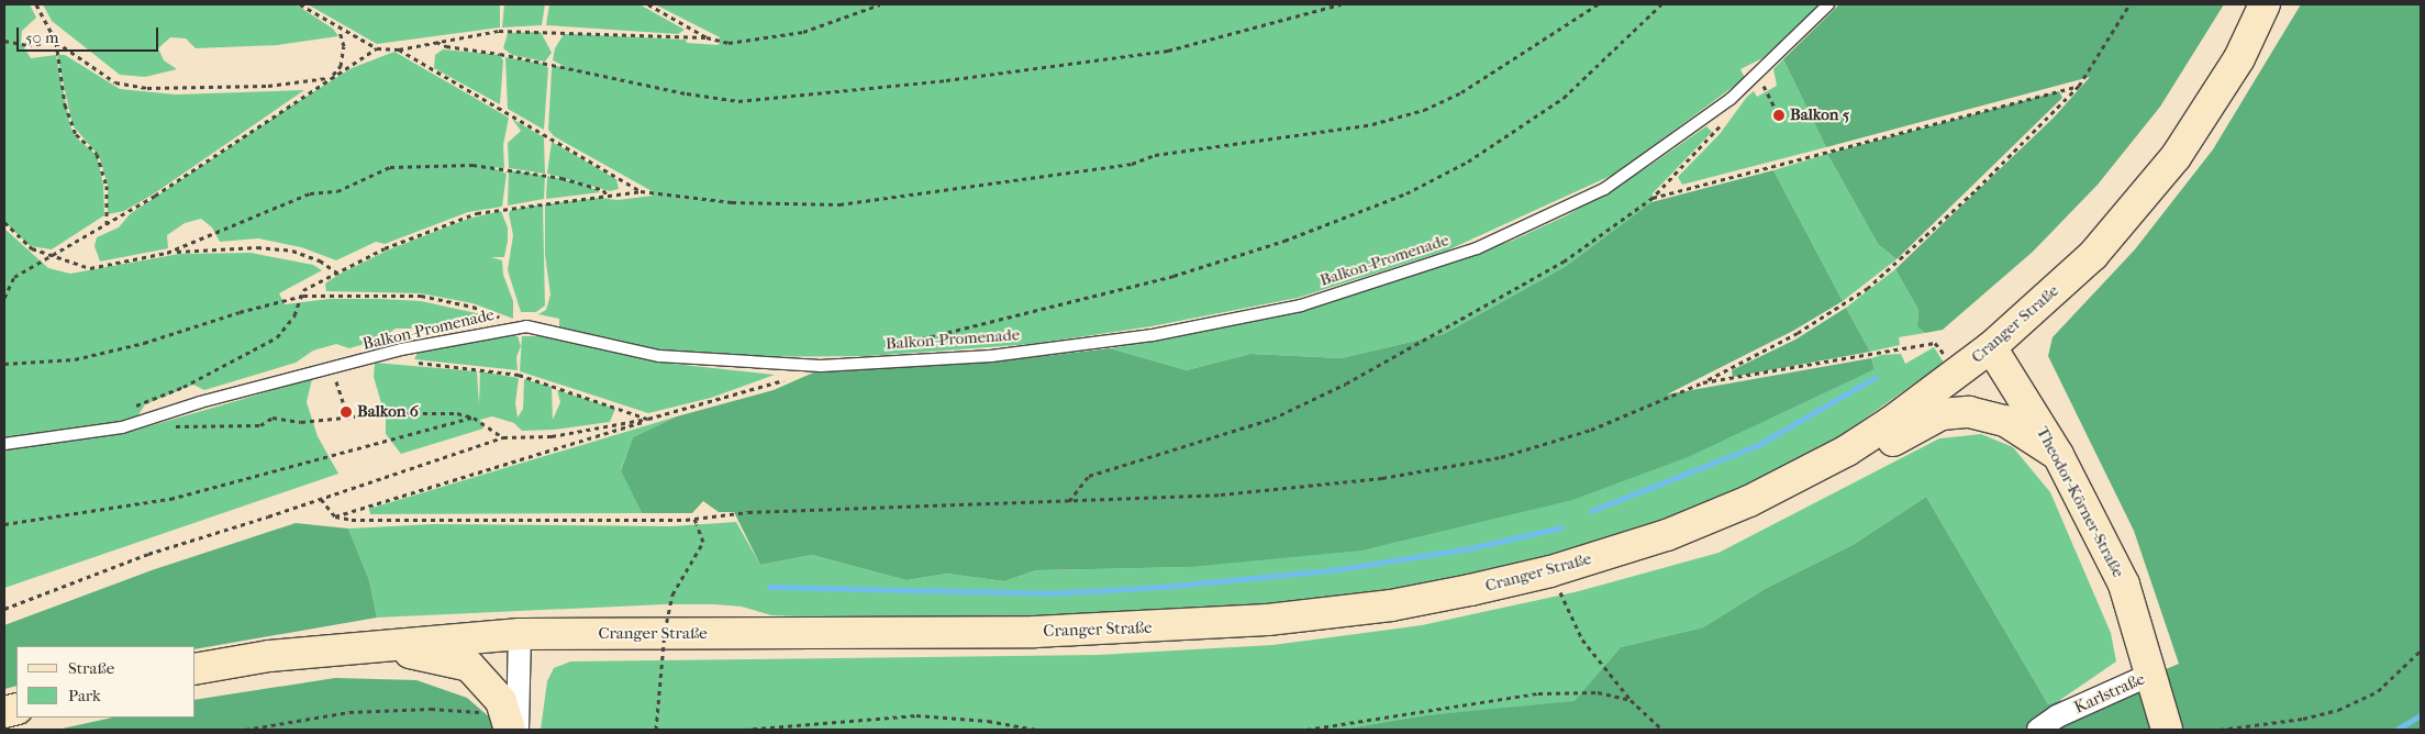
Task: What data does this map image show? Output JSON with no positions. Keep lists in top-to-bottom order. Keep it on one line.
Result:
{"streets":{"main road":["Cranger Straße","Theodor-Körner-Straße"],"street":["Karlstraße"],"lane":["Balkon-Promenade"]},"crossings":[["Cranger Straße","Theodor-Körner-Straße"],["Theodor-Körner-Straße","Karlstraße"]],"places":["Balkon 5","Balkon 6"],"legend":["Straße","Park"],"scale_bar":"50 m"}
